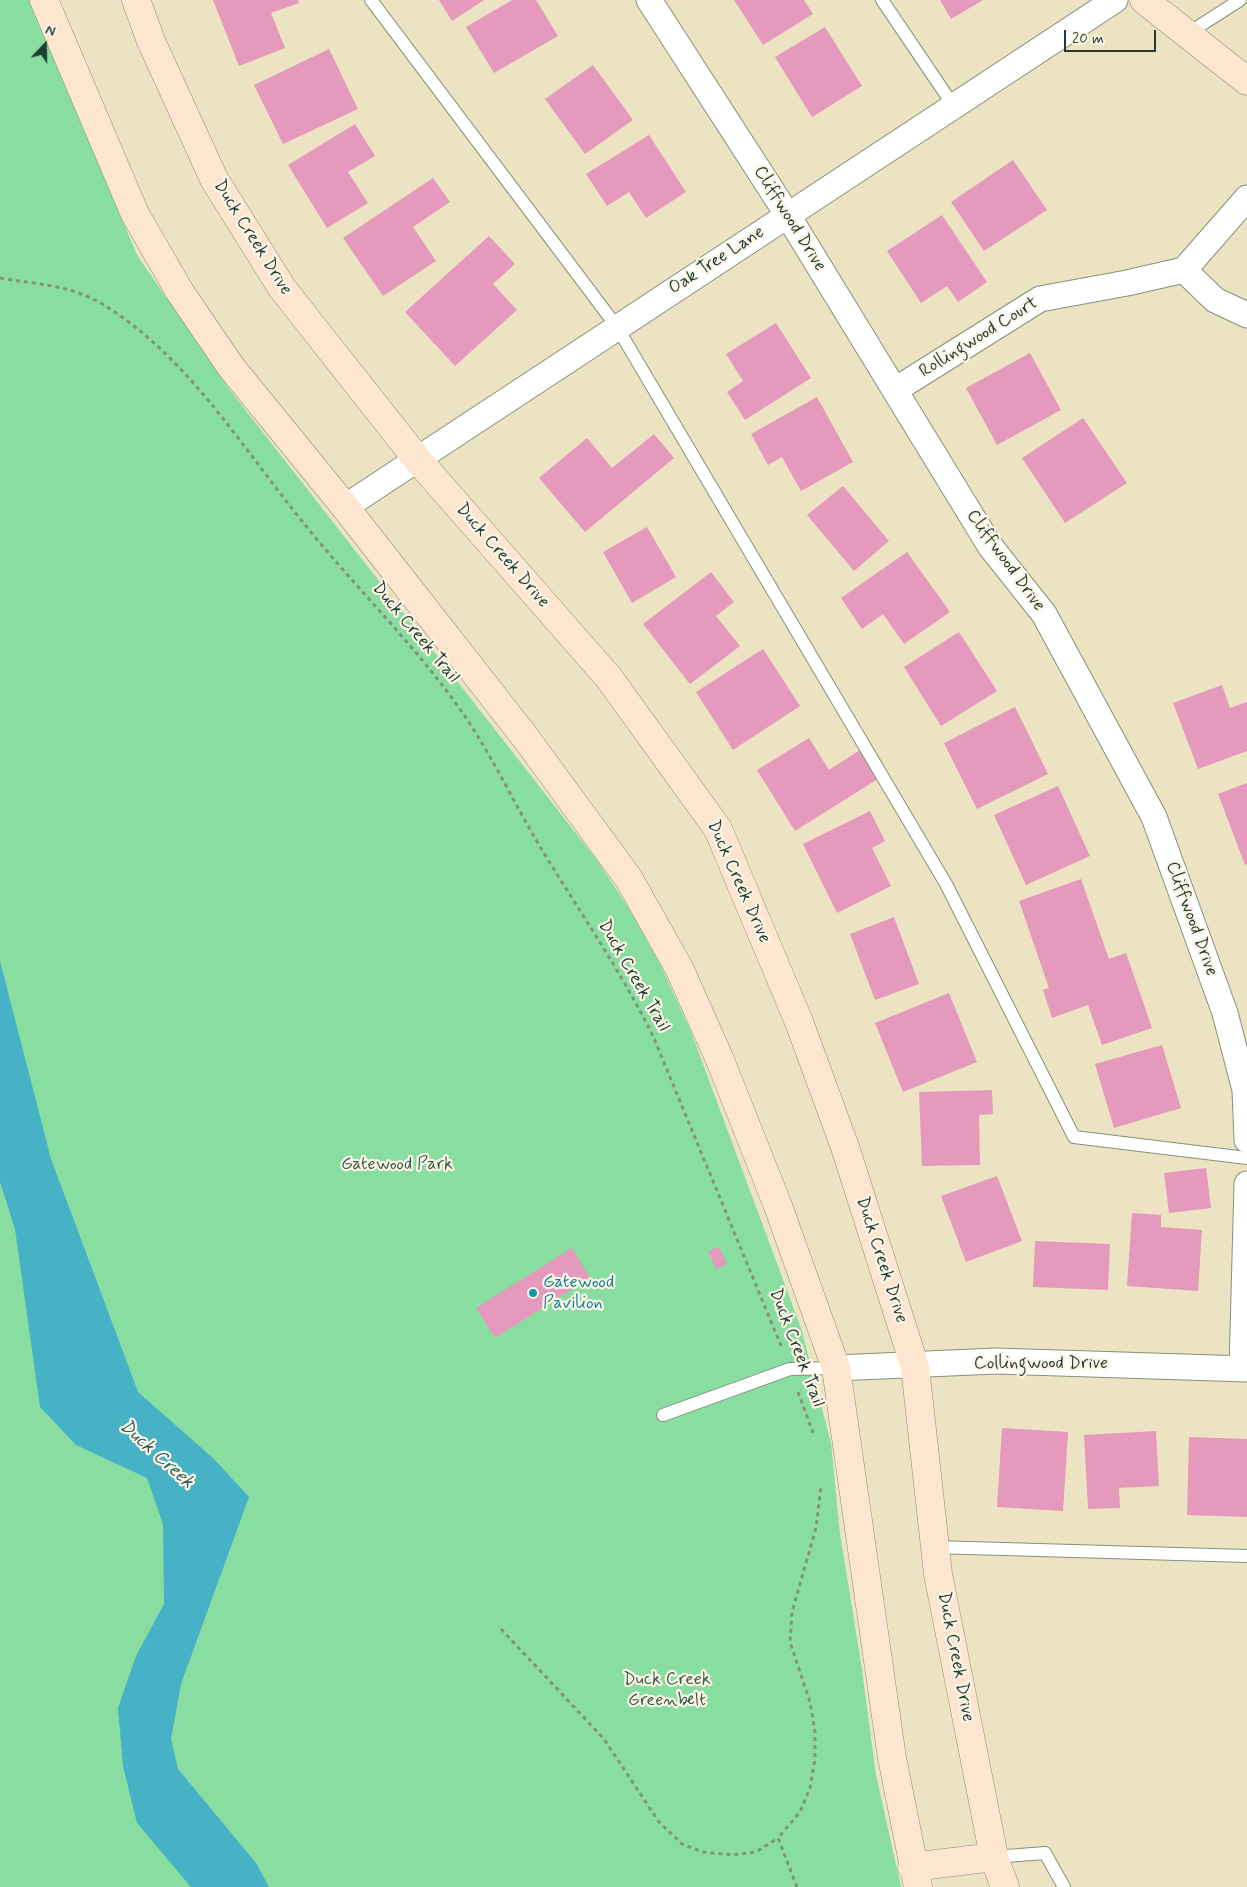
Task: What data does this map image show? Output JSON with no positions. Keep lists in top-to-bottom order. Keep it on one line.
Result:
{"streets":{"main road":["Duck Creek Drive"],"street":["Cliffwood Drive","Oak Tree Lane","Rollingwood Court","Collingwood Drive"],"path":["Duck Creek Trail"]},"crossings":[["Cliffwood Drive","Oak Tree Lane"],["Cliffwood Drive","Rollingwood Court"],["Duck Creek Drive","Oak Tree Lane"],["Duck Creek Drive","Collingwood Drive"]],"water":["Duck Creek"],"parks":["Gatewood Park","Duck Creek Greenbelt"],"places":["Gatewood Pavilion"],"scale_bar":"20 m","north":"top"}
